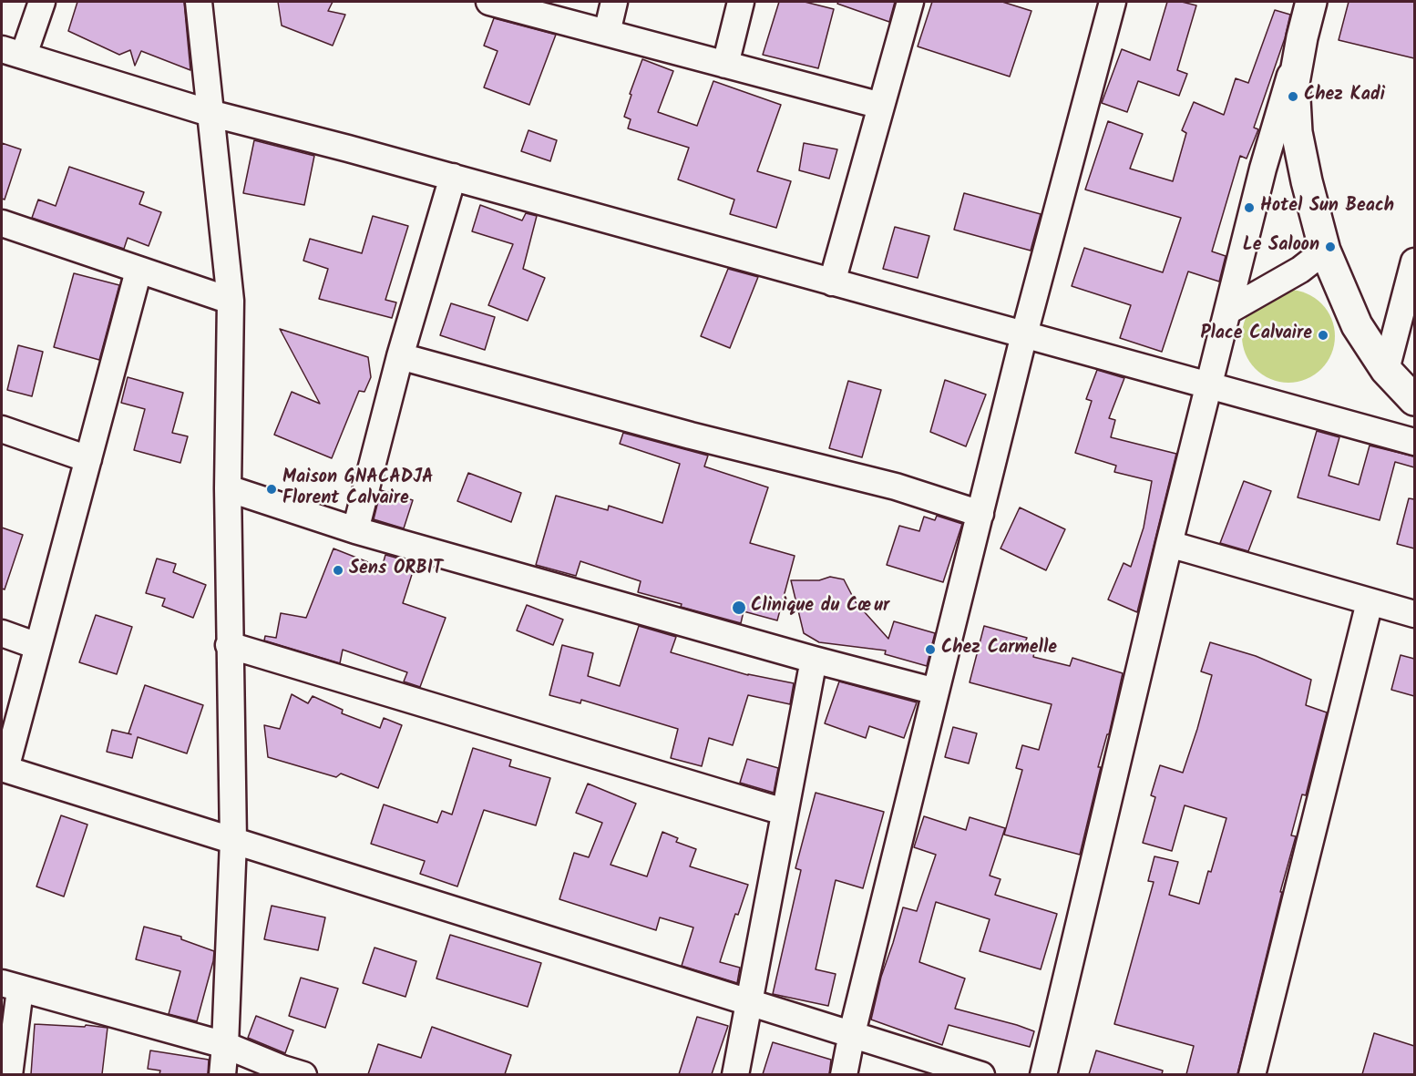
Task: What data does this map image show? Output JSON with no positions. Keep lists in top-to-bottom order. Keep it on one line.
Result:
{"places":["Chez Kadi","Hotel Sun Beach","Le Saloon","Place Calvaire","Maison GNACADJA Florent Calvaire","Sens ORBIT","Clinique du Cœur","Chez Carmelle"]}
